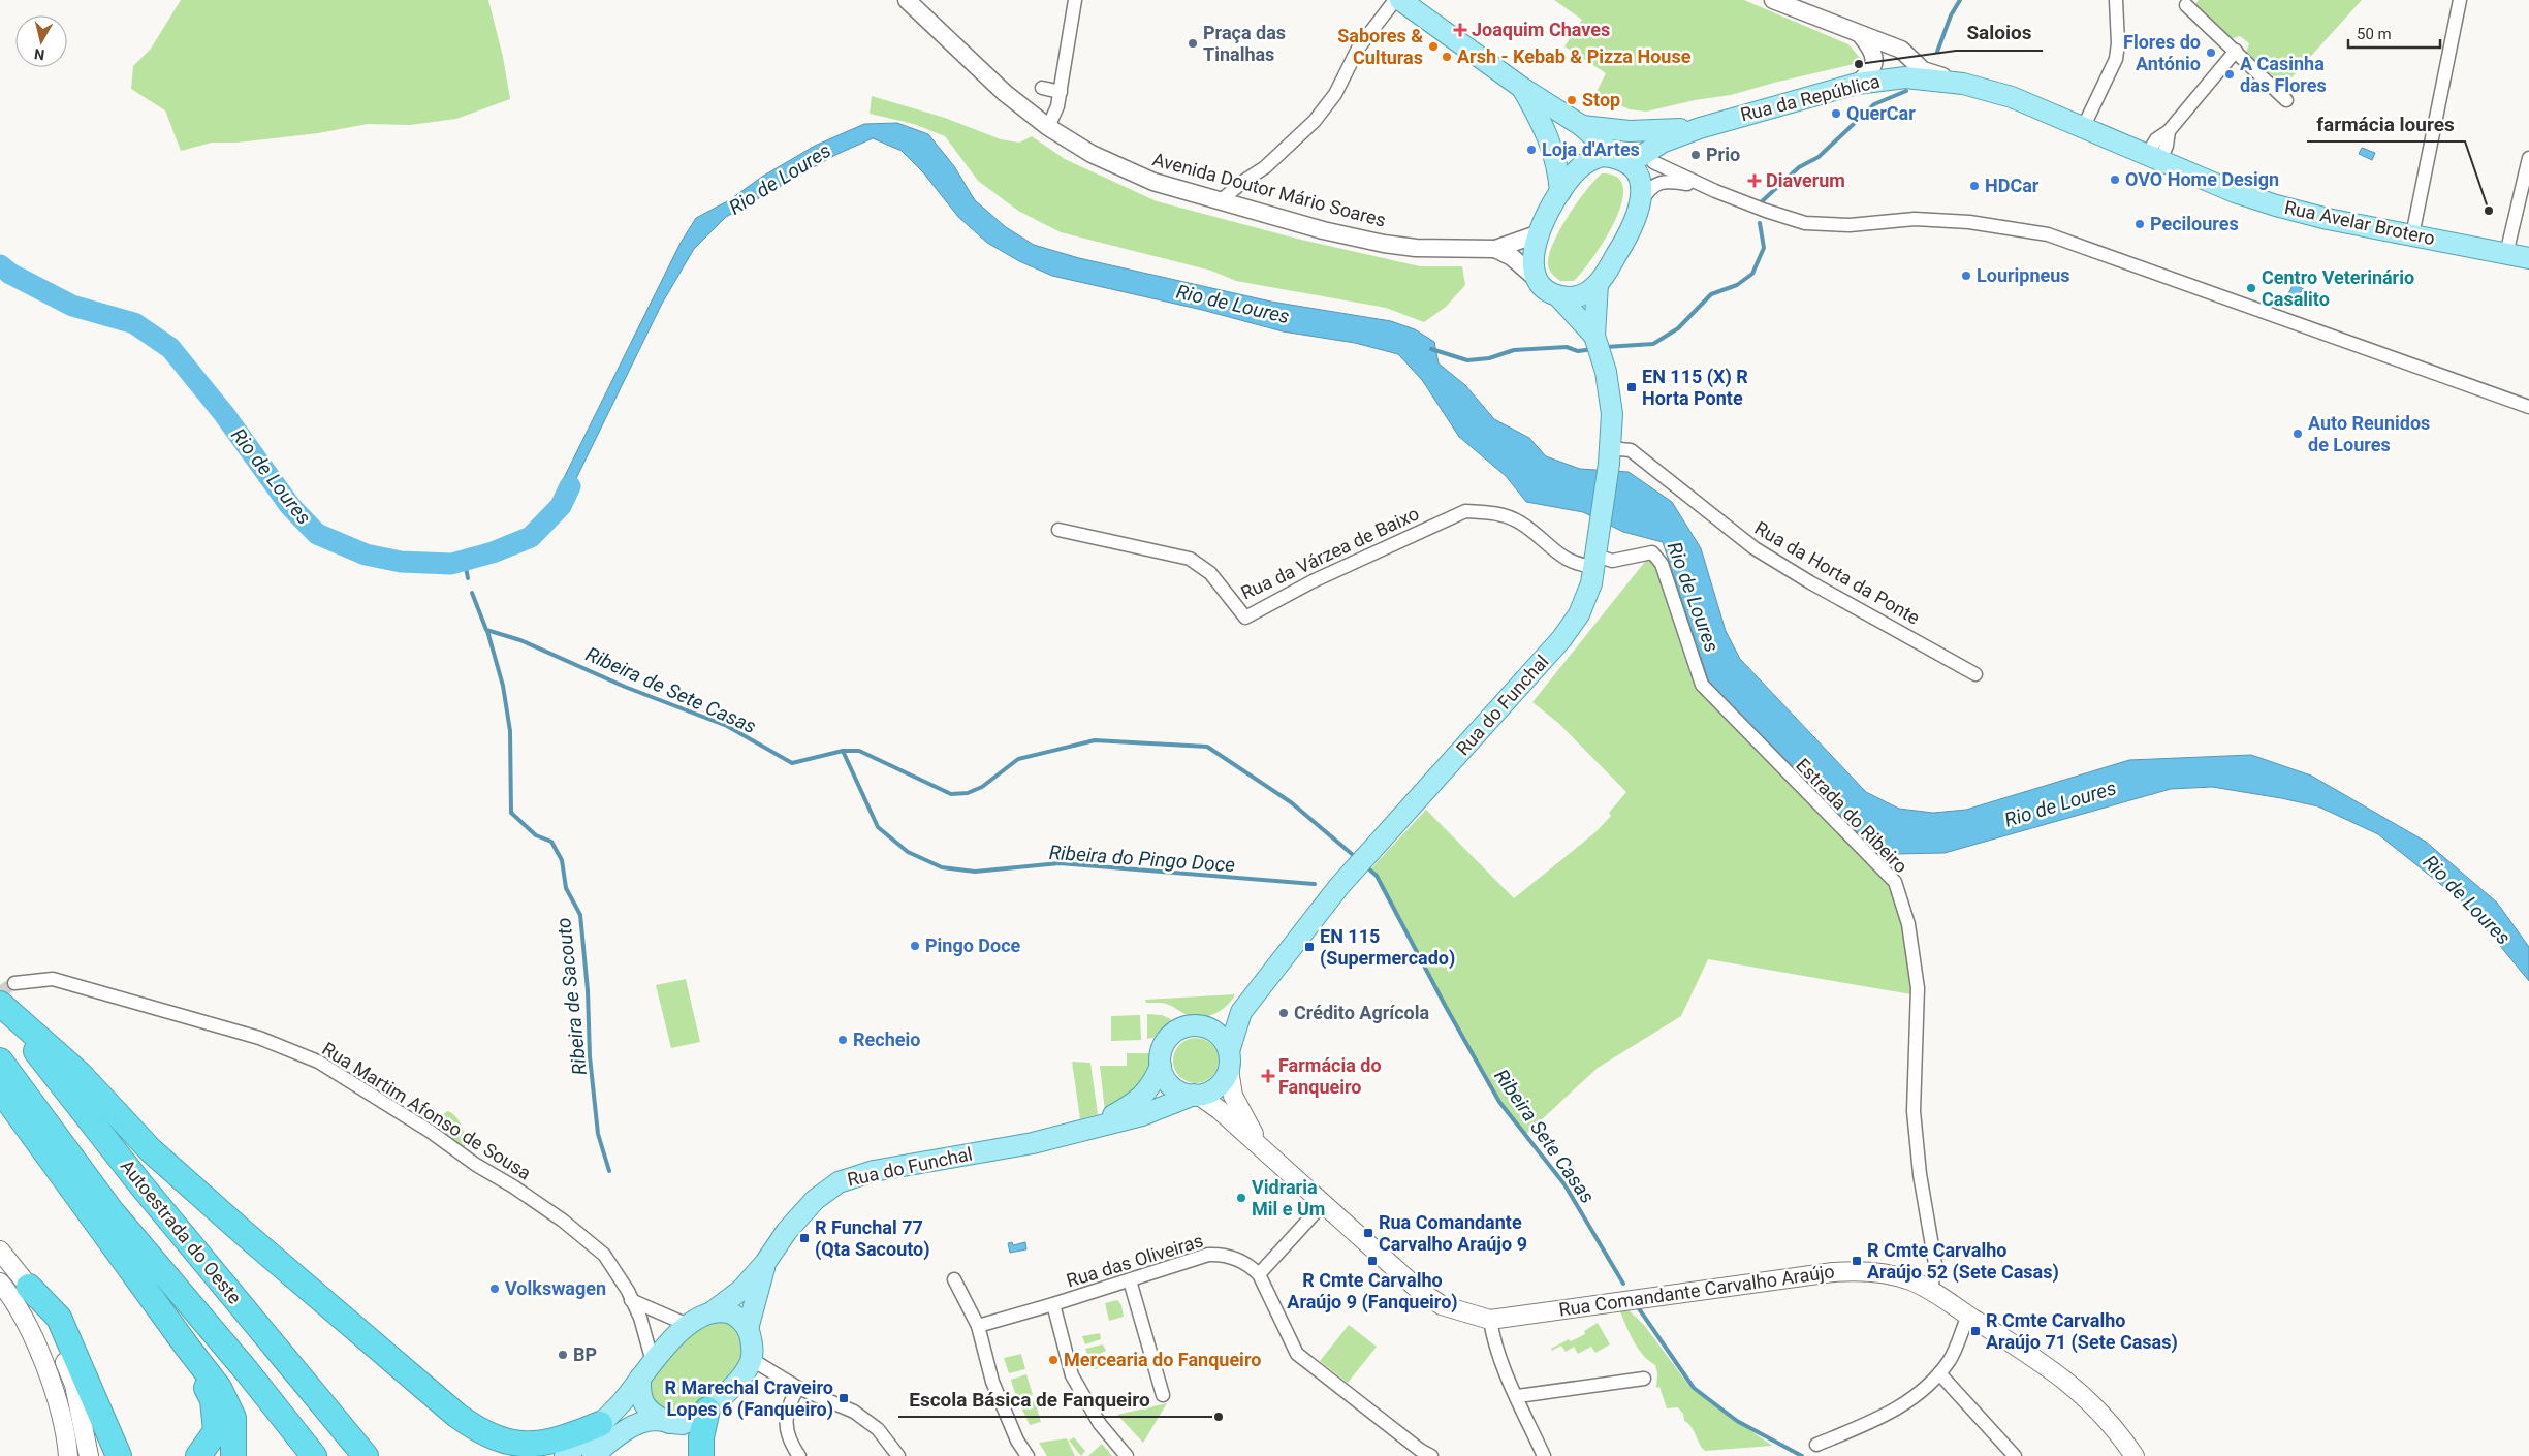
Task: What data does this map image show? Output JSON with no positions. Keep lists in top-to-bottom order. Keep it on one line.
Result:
{"streets":{"highway":["Autoestrada do Oeste"],"main road":["Rua da República","Rua Avelar Brotero","Rua do Funchal","Rua Comandante Carvalho Araújo"],"street":["Avenida Doutor Mário Soares","Rua da Várzea de Baixo","Rua da Horta da Ponte","Estrada do Ribeiro","Rua Martim Afonso de Sousa","Rua das Oliveiras"]},"crossings":[["Rua da República","Rua Avelar Brotero"],["Avenida Doutor Mário Soares","Rua do Funchal"],["Rua da Várzea de Baixo","Rua do Funchal"],["Rua da Várzea de Baixo","Estrada do Ribeiro"],["Rua da Horta da Ponte","Rua do Funchal"],["Rua do Funchal","Estrada do Ribeiro"],["Rua do Funchal","Rua Martim Afonso de Sousa"],["Rua do Funchal","Rua Comandante Carvalho Araújo"],["Estrada do Ribeiro","Rua Comandante Carvalho Araújo"]],"water":["Rio de Loures","Ribeira de Sete Casas","Ribeira do Pingo Doce","Ribeira de Sacouto","Ribeira Sete Casas"],"places":{"health":["Joaquim Chaves","Diaverum","Farmácia do Fanqueiro"],"other":["Praça das Tinalhas","Sabores & Culturas","Flores do António","Arsh - Kebab & Pizza House","Saloios","A Casinha das Flores","Stop","QuerCar","Loja d'Artes","Prio","OVO Home Design","HDCar","farmácia loures","Peciloures","Louripneus","Centro Veterinário Casalito","Auto Reunidos de Loures","Pingo Doce","Crédito Agrícola","Recheio","Vidraria Mil e Um","Volkswagen","BP","Mercearia do Fanqueiro","Escola Básica de Fanqueiro"],"transit":["EN 115 (X) R Horta Ponte","EN 115 (Supermercado)","Rua Comandante Carvalho Araújo 9","R Funchal 77 (Qta Sacouto)","R Cmte Carvalho Araújo 9 (Fanqueiro)","R Cmte Carvalho Araújo 52 (Sete Casas)","R Cmte Carvalho Araújo 71 (Sete Casas)","R Marechal Craveiro Lopes 6 (Fanqueiro)"]},"scale_bar":"50 m","north":"bottom"}
